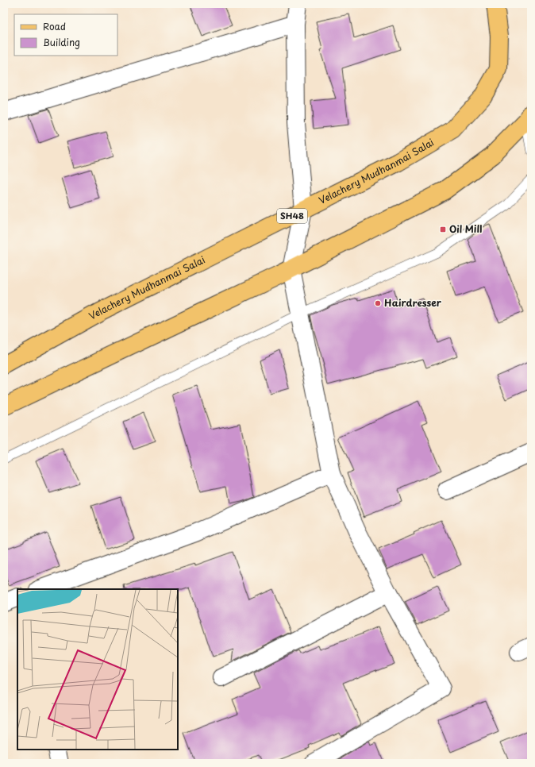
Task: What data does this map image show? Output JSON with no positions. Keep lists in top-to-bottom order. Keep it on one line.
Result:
{"streets":{"main road":["Velachery Mudhanmai Salai","SH48"]},"places":{"transit":["Oil Mill"],"other":["Hairdresser"]},"legend":["Road","Building"]}
